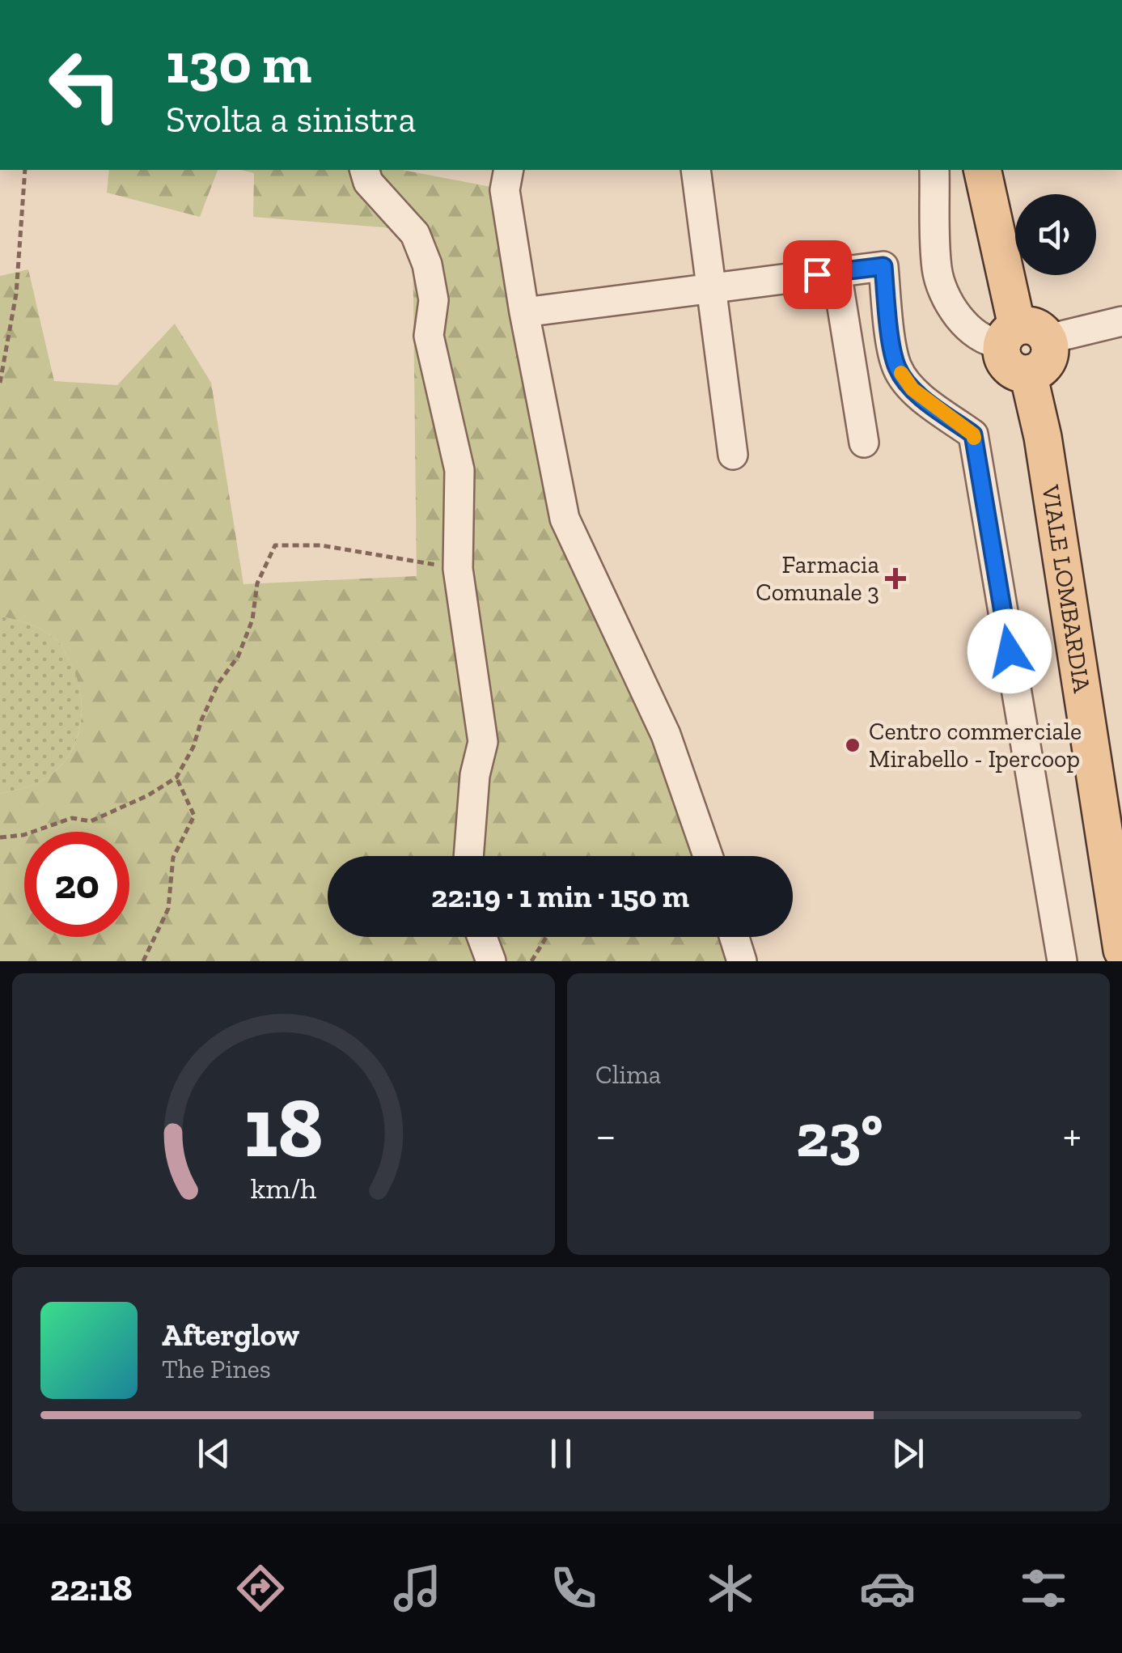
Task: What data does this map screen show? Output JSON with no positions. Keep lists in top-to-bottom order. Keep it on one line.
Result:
{"streets":{"main road":["VIALE LOMBARDIA"]},"places":{"health":["Farmacia Comunale 3"],"other":["Centro commerciale Mirabello - Ipercoop"]},"page":{"turn":["130 m","Svolta a sinistra"],"limit":"20","trip":"22:19 · 1 min · 150 m","tile":"Clima","heat":["−","23°","+"],"song":["Afterglow","The Pines"],"tabs":"22:18","gauge":["18","km/h"]}}
